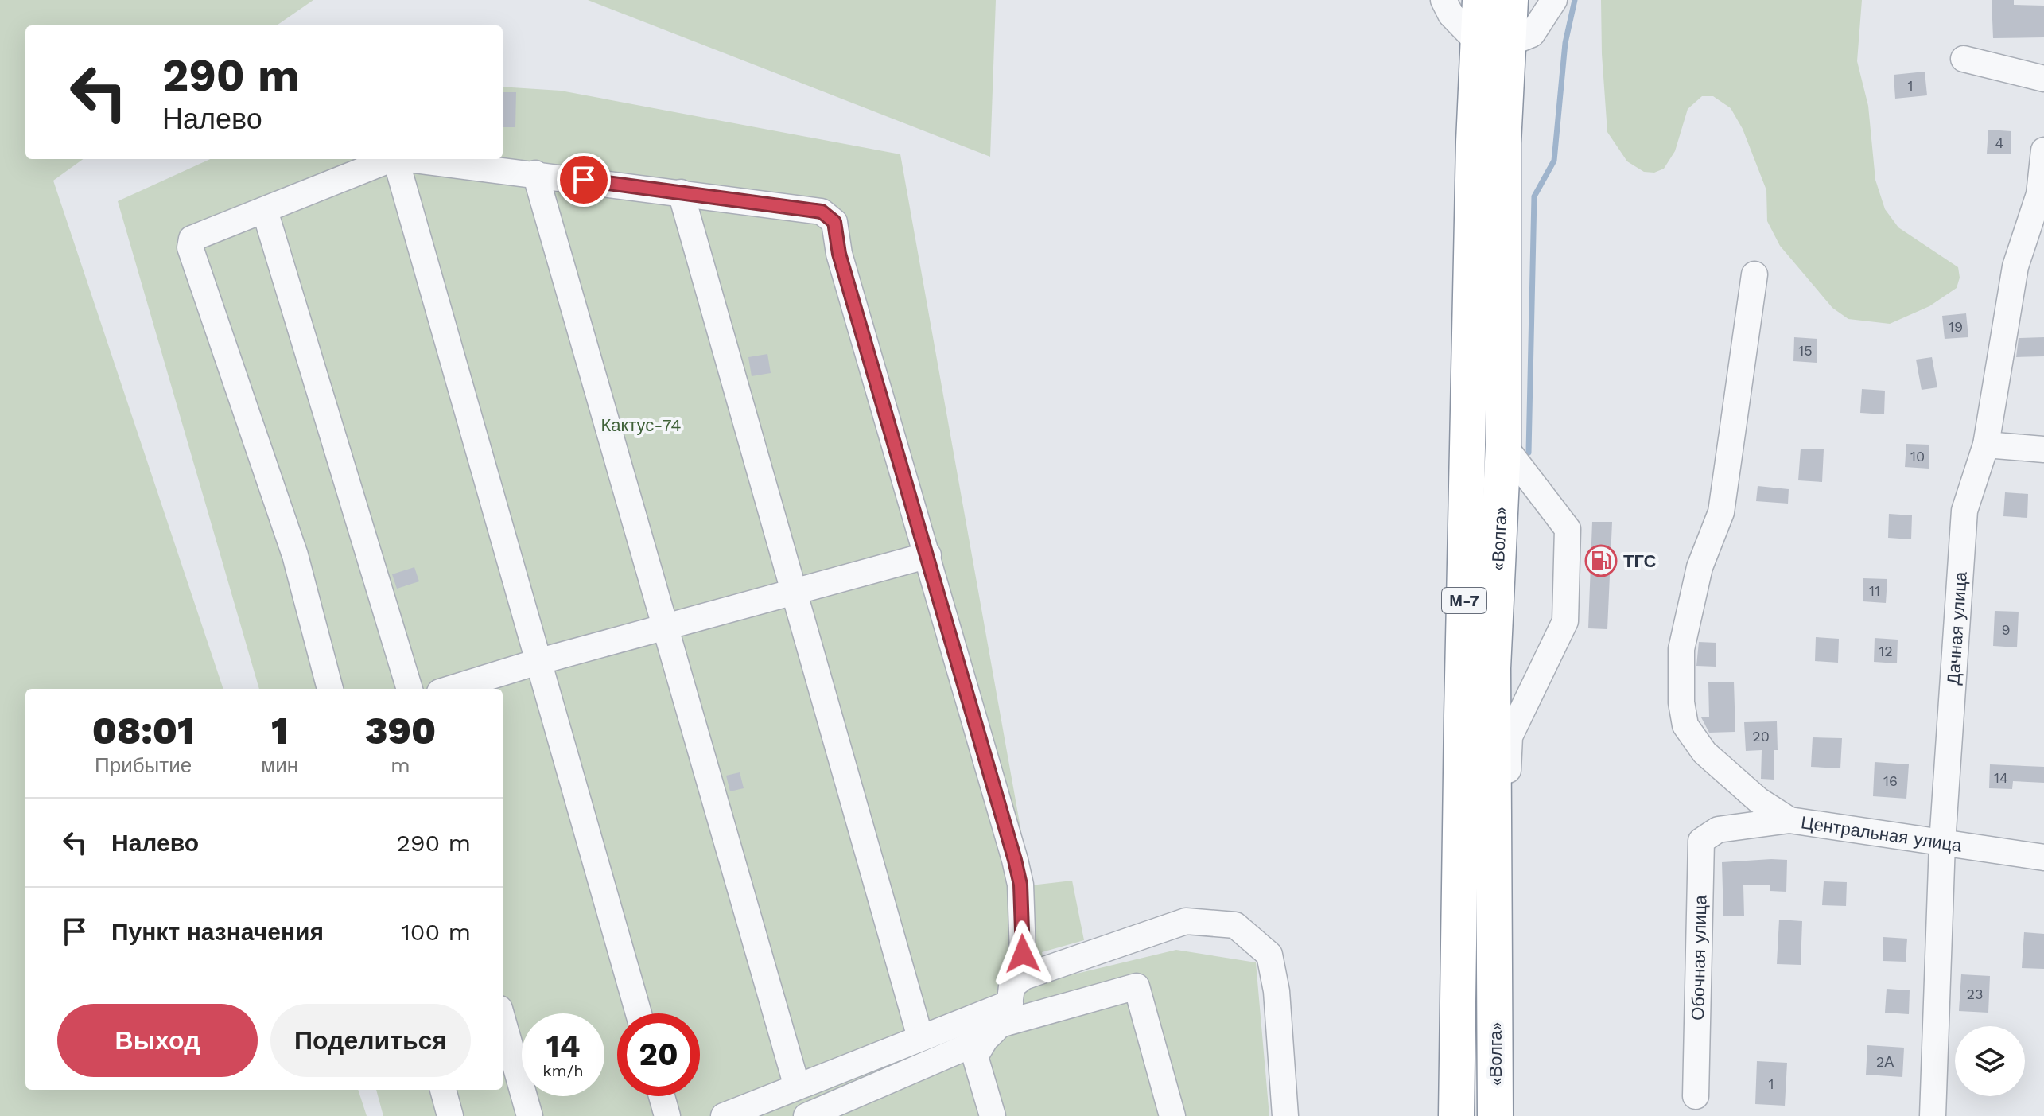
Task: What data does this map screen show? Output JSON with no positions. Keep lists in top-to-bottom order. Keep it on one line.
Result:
{"streets":{"highway":["«Волга»","М-7"],"street":["Дачная улица","Центральная улица","Обочная улица"]},"crossings":[["Дачная улица","Центральная улица"],["Центральная улица","Обочная улица"]],"parks":["Кактус-74"],"places":{"fuel station":["ТГС"]},"house_numbers":["1","4","19","15","10","11","9","12","20","14","16","23","2А","1"],"page":{"turn":["290 m","Налево"],"eta":["08:01","Прибытие","1","мин","390","m"],"list":[{"name":"Налево","value":"290 m"},{"name":"Пункт назначения","value":"100 m"}],"buttons":["Выход","Поделиться"],"speed":"14 km/h","limit":"20"}}
